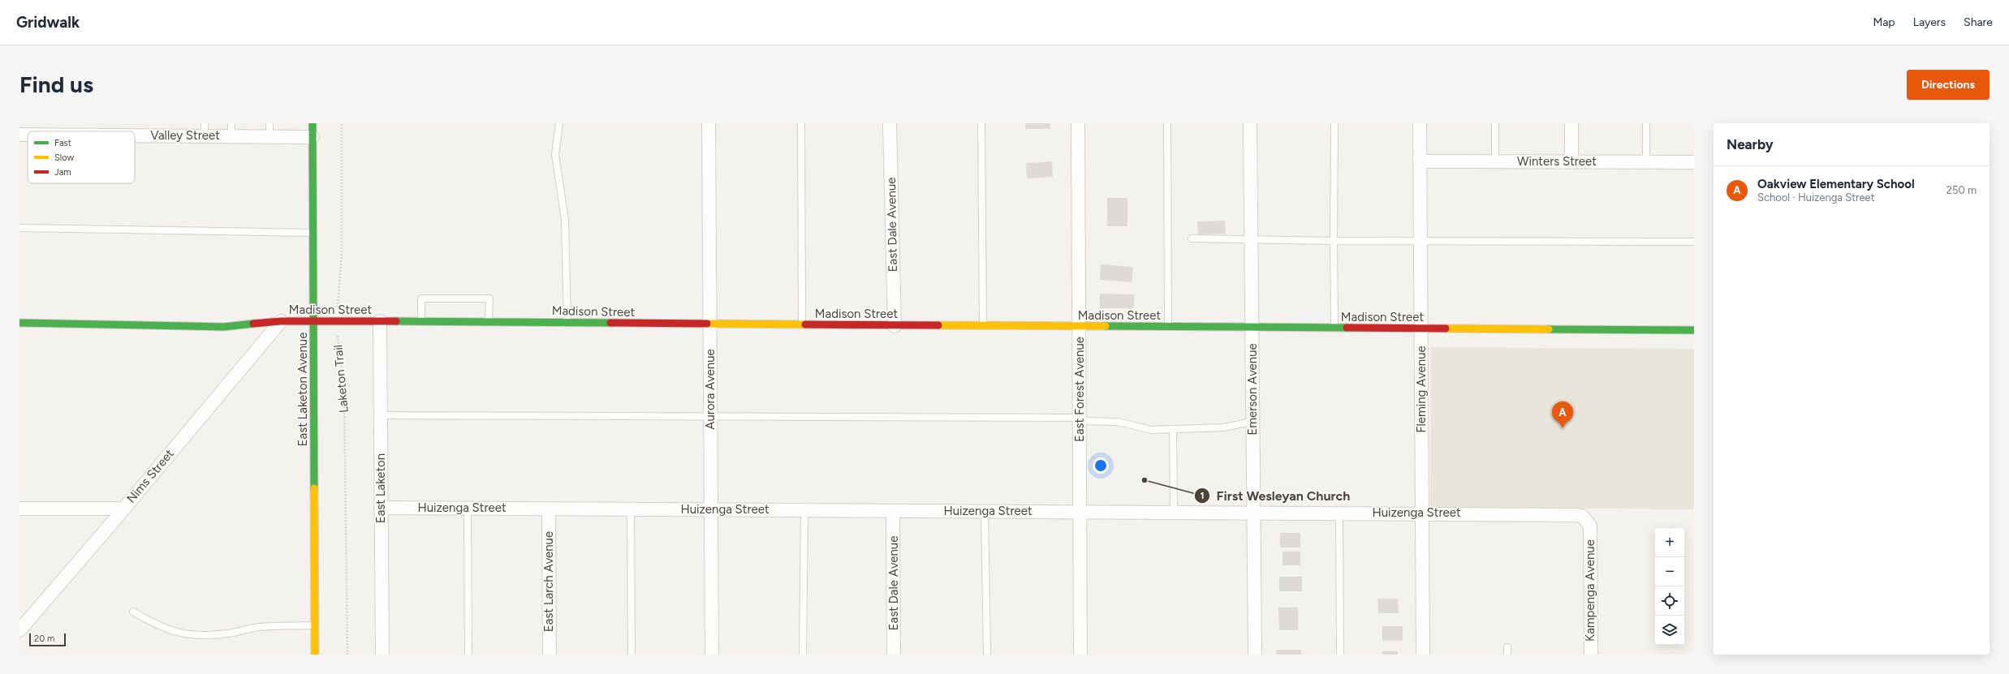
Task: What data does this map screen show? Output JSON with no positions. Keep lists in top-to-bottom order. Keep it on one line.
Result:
{"streets":{"street":["Valley Street","Winters Street","East Dale Avenue","Madison Street","East Laketon Avenue","Aurora Avenue","East Forest Avenue","Emerson Avenue","Fleming Avenue","Nims Street","East Laketon","Huizenga Street","East Larch Avenue","Kampenga Avenue"],"path":["Laketon Trail"]},"crossings":[["Valley Street","East Laketon Avenue"],["Winters Street","Fleming Avenue"],["East Dale Avenue","Madison Street"],["East Dale Avenue","Huizenga Street"],["Madison Street","Laketon Trail"],["Madison Street","East Laketon Avenue"],["Madison Street","Aurora Avenue"],["Madison Street","East Forest Avenue"],["Madison Street","Emerson Avenue"],["Madison Street","Fleming Avenue"],["Madison Street","Nims Street"],["Madison Street","East Laketon"],["Aurora Avenue","Huizenga Street"],["East Forest Avenue","Huizenga Street"],["Emerson Avenue","Huizenga Street"],["Fleming Avenue","Huizenga Street"],["East Laketon","Huizenga Street"],["Huizenga Street","East Larch Avenue"],["Huizenga Street","Kampenga Avenue"]],"places":["First Wesleyan Church"],"legend":["Fast","Slow","Jam"],"scale_bar":"20 m","page":{"header":"Gridwalk","nav":["Map","Layers","Share"],"buttons":"Directions","title":"Find us","heading":"Nearby","list":[{"mark":"A","name":"Oakview Elementary School","note":"School · Huizenga Street","value":"250 m"}],"pins":"A","map_buttons":["+","−"],"scale":"20 m"}}
